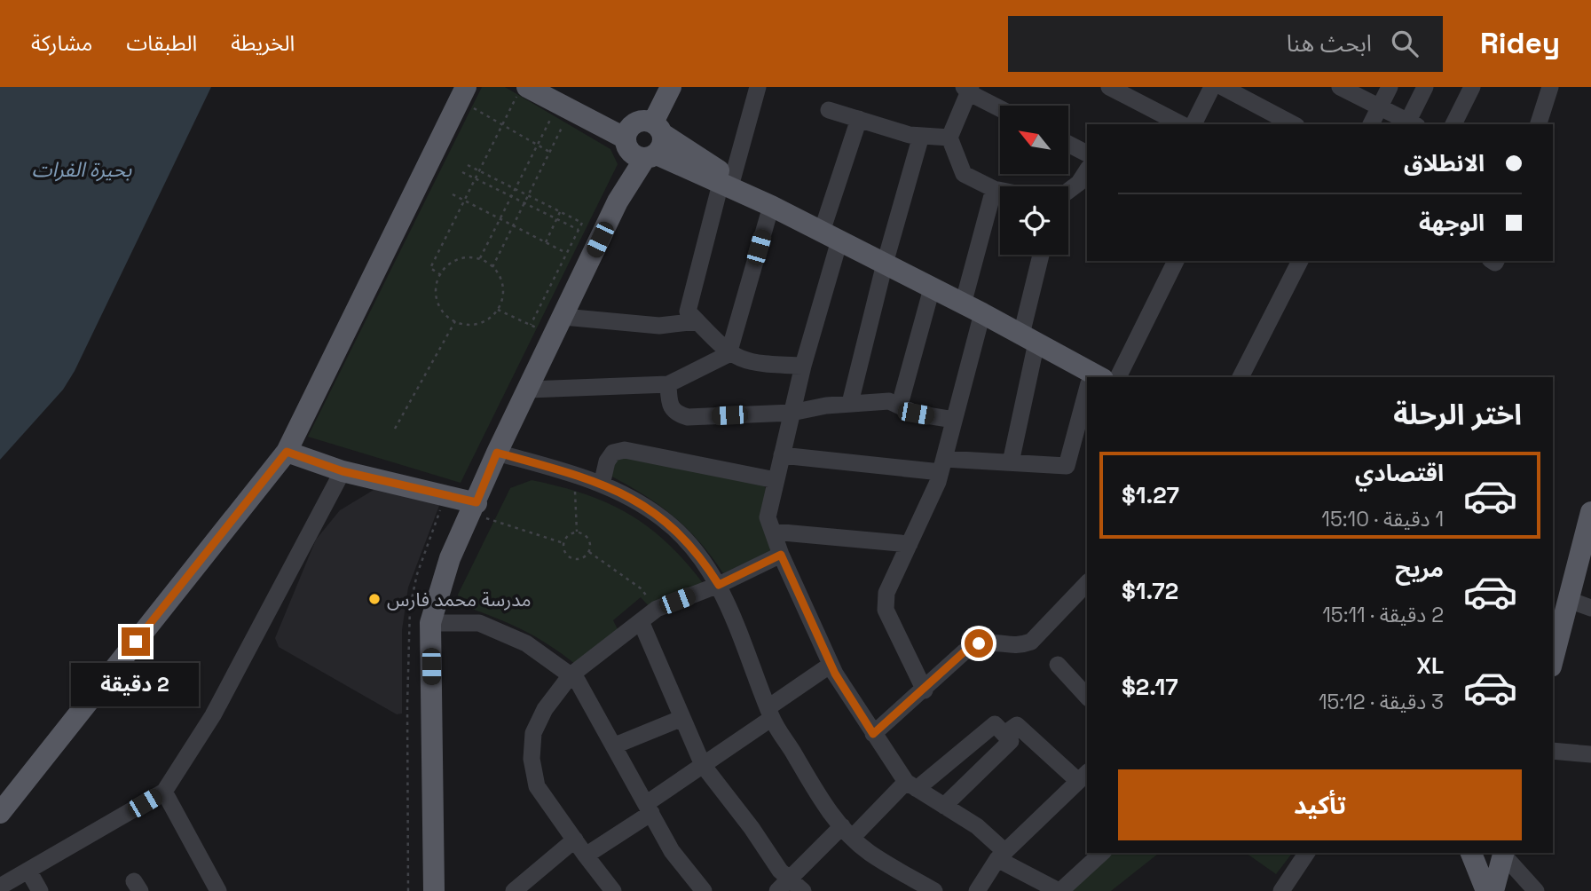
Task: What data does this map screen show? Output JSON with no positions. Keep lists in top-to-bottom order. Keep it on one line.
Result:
{"water":["بحيرة الفرات"],"places":["مدرسة محمد فارس"],"north":"top left","page":{"header":"Ridey","search":"ابحث هنا","nav":["الخريطة","الطبقات","مشاركة"],"banner":["الانطلاق","الوجهة"],"heading":"اختر الرحلة","list":[{"name":"اقتصادي","note":"1 دقيقة · 15:10","value":"$1.27"},{"name":"مريح","note":"2 دقيقة · 15:11","value":"$1.72"},{"name":"XL","note":"3 دقيقة · 15:12","value":"$2.17"}],"bubble":"2 دقيقة","buttons":"تأكيد"}}
